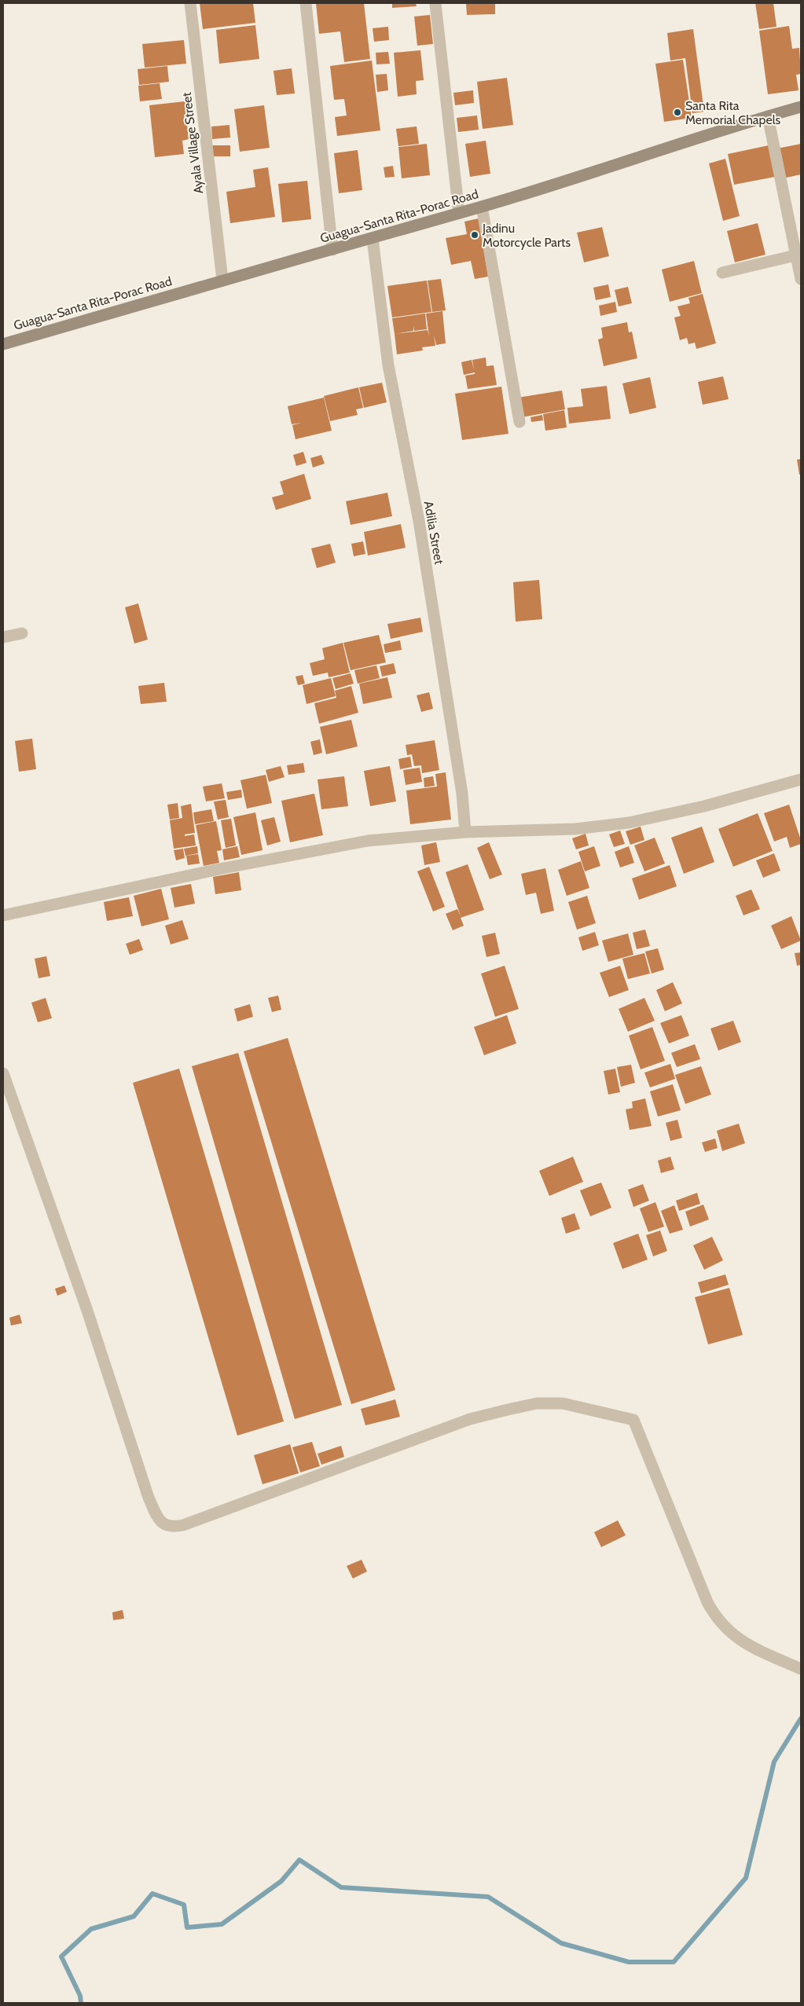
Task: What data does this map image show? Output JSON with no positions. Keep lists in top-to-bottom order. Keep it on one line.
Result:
{"streets":{"main road":["Guagua-Santa Rita-Porac Road"],"street":["Ayala Village Street","Adilia Street"]},"crossings":[["Ayala Village Street","Guagua-Santa Rita-Porac Road"],["Guagua-Santa Rita-Porac Road","Adilia Street"]],"places":["Santa Rita Memorial Chapels","Jadinu Motorcycle Parts"]}
